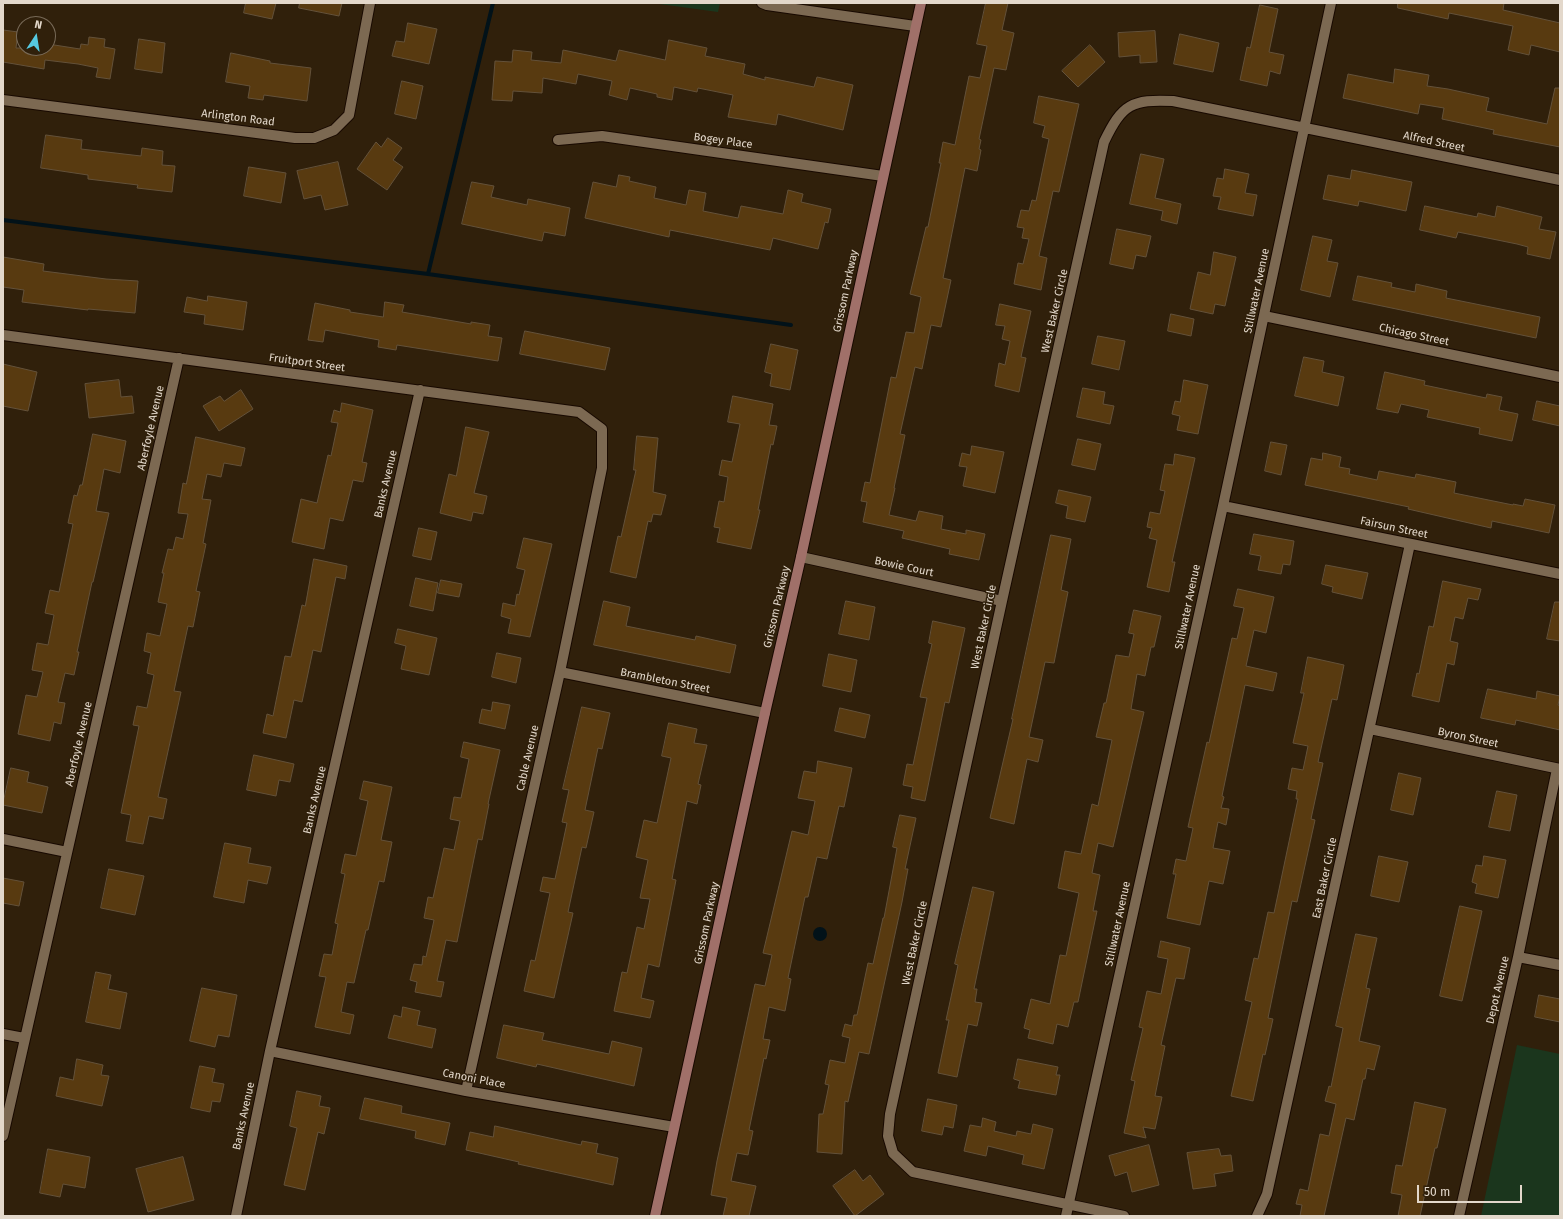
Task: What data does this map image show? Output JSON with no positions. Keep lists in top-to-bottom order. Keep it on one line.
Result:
{"streets":{"main road":["Grissom Parkway"],"street":["Arlington Road","Bogey Place","Alfred Street","Stillwater Avenue","West Baker Circle","Chicago Street","Fruitport Street","Aberfoyle Avenue","Banks Avenue","Fairsun Street","Bowie Court","Brambleton Street","Byron Street","Cable Avenue","East Baker Circle","Depot Avenue","Canoni Place"]},"crossings":[["Bogey Place","Grissom Parkway"],["Alfred Street","Stillwater Avenue"],["Alfred Street","West Baker Circle"],["Grissom Parkway","Bowie Court"],["Grissom Parkway","Brambleton Street"],["Grissom Parkway","Canoni Place"],["Stillwater Avenue","West Baker Circle"],["Stillwater Avenue","Chicago Street"],["Stillwater Avenue","Fairsun Street"],["West Baker Circle","Bowie Court"],["Fruitport Street","Aberfoyle Avenue"],["Fruitport Street","Banks Avenue"],["Fruitport Street","Cable Avenue"],["Banks Avenue","Canoni Place"],["Fairsun Street","East Baker Circle"],["Brambleton Street","Cable Avenue"],["Byron Street","East Baker Circle"],["Byron Street","Depot Avenue"],["Cable Avenue","Canoni Place"]],"scale_bar":"50 m","north":"top"}
